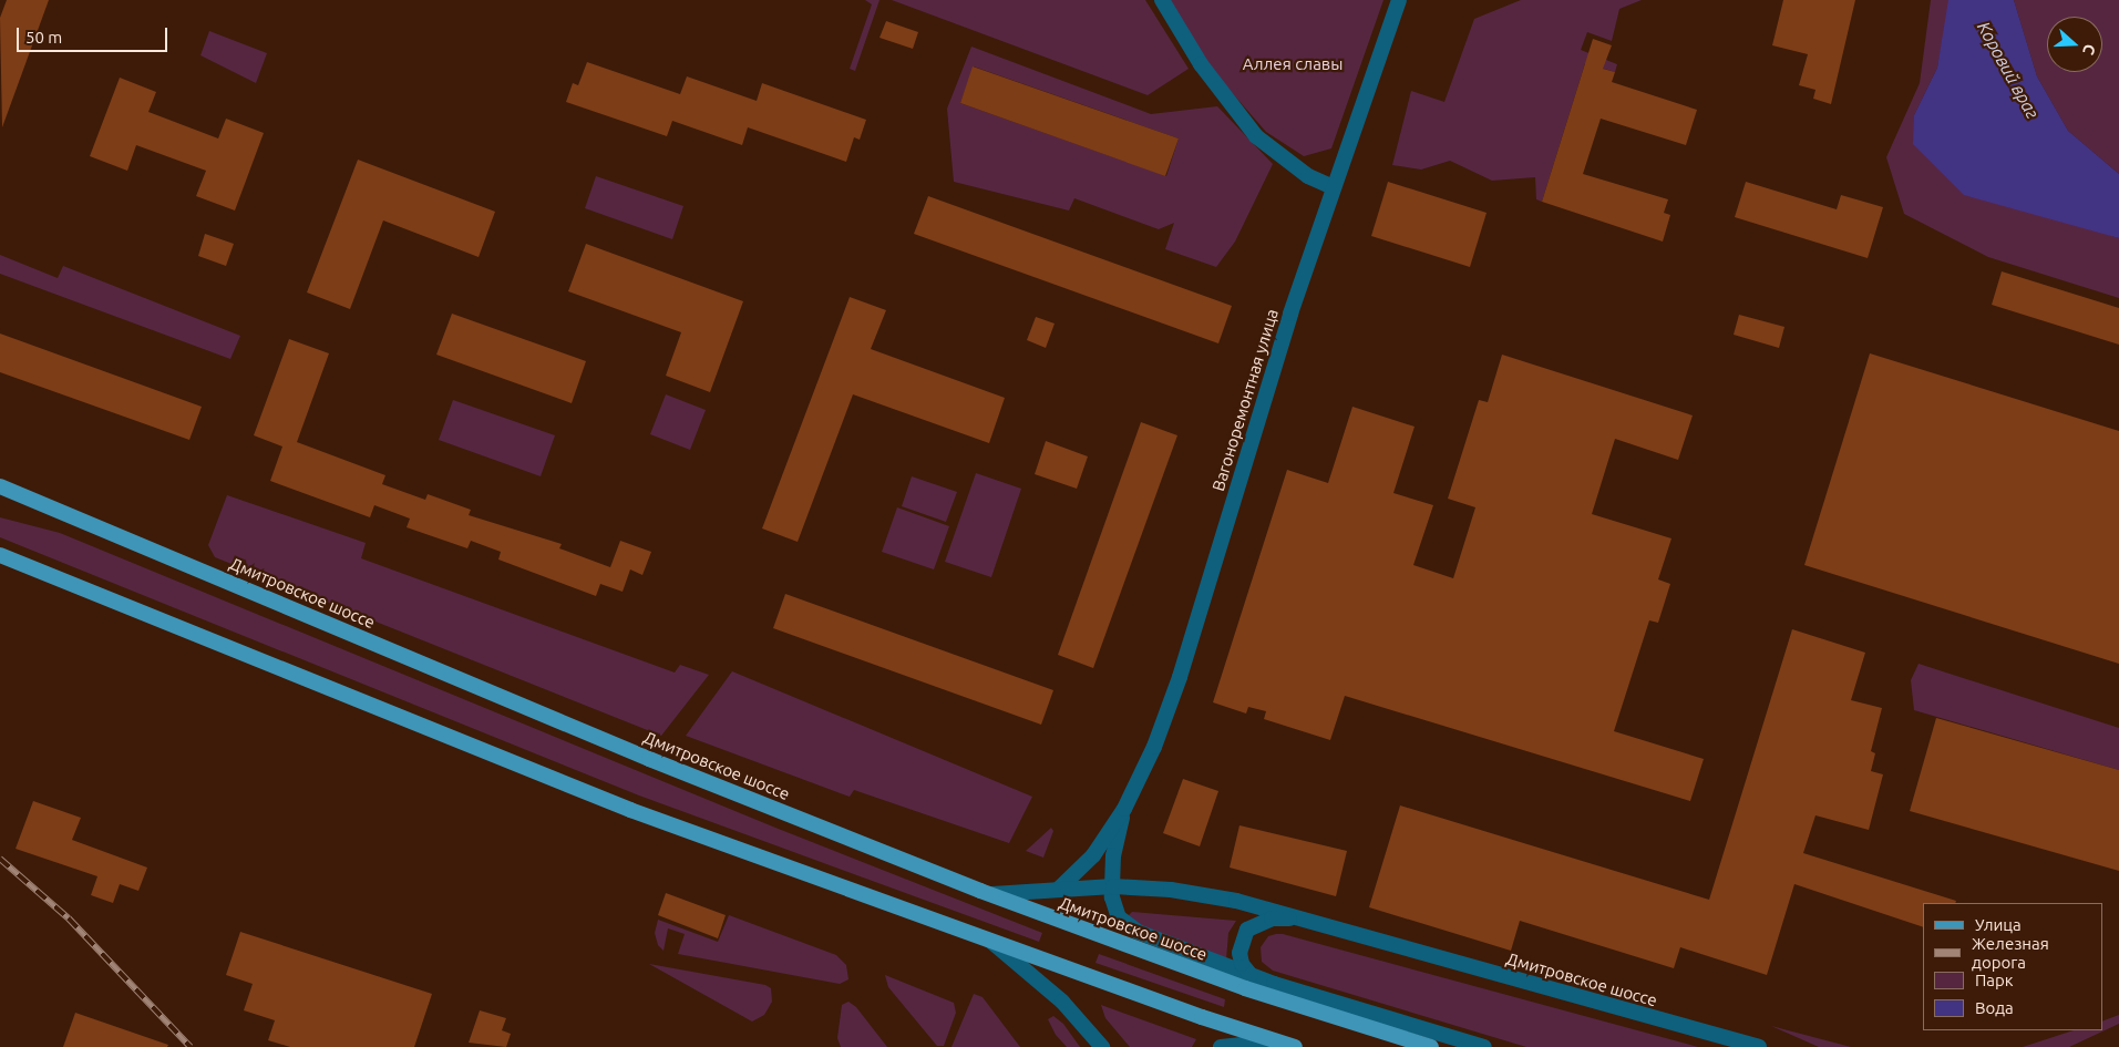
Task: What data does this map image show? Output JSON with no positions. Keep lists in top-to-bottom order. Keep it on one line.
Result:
{"streets":{"main road":["Дмитровское шоссе"],"street":["Вагоноремонтная улица"]},"water":["Коровий враг"],"parks":["Аллея славы"],"legend":["Улица","Железная дорога","Парк","Вода"],"scale_bar":"50 m","north":"right"}
